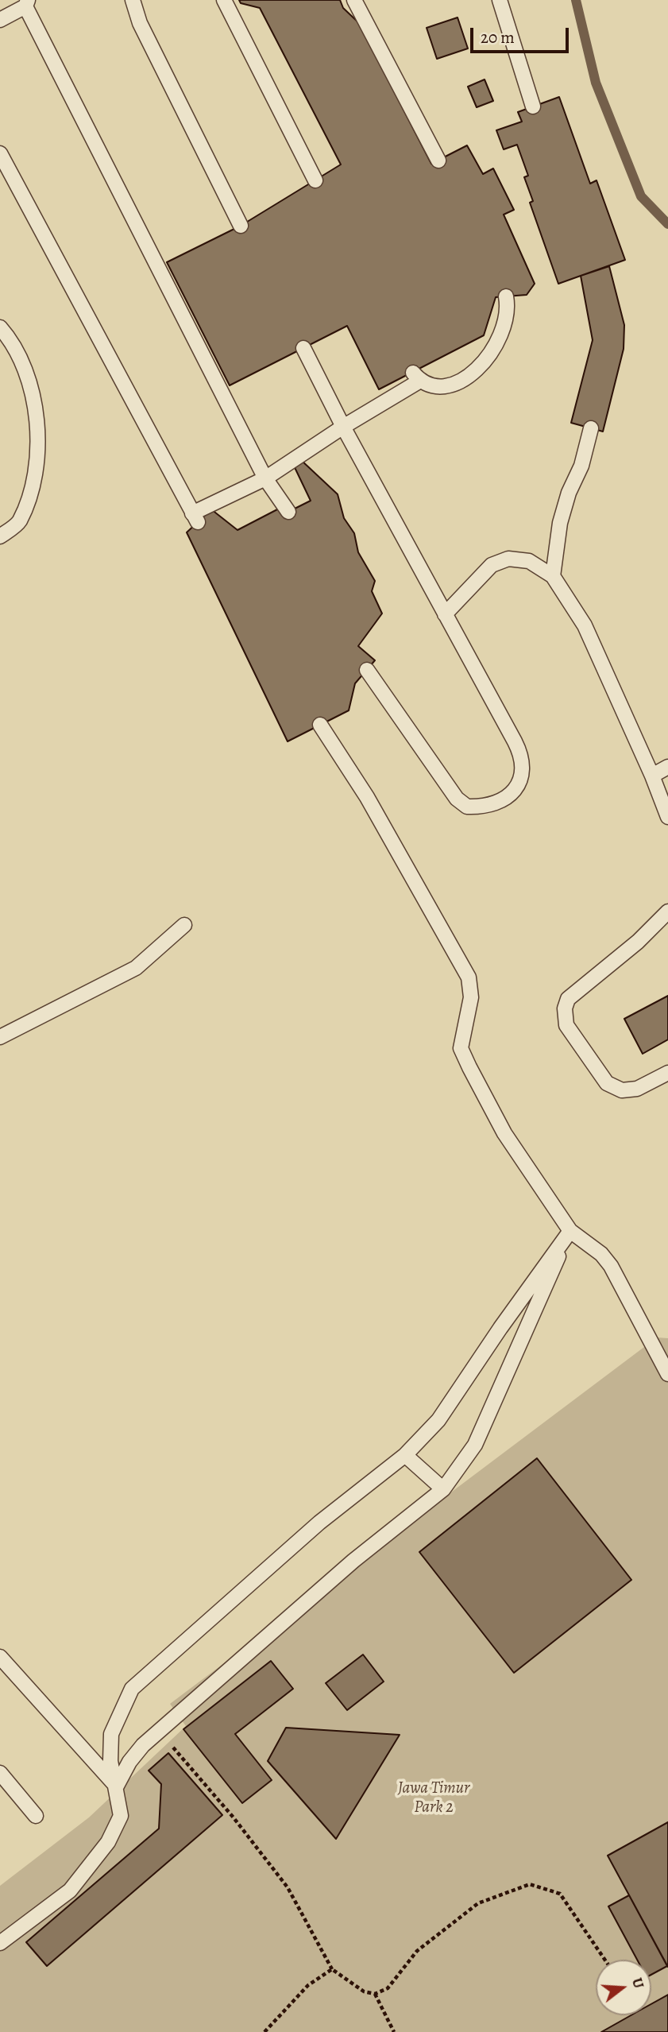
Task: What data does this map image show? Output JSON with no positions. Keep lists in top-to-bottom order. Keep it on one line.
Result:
{"parks":["Jawa Timur Park 2"],"scale_bar":"20 m","north":"right"}
